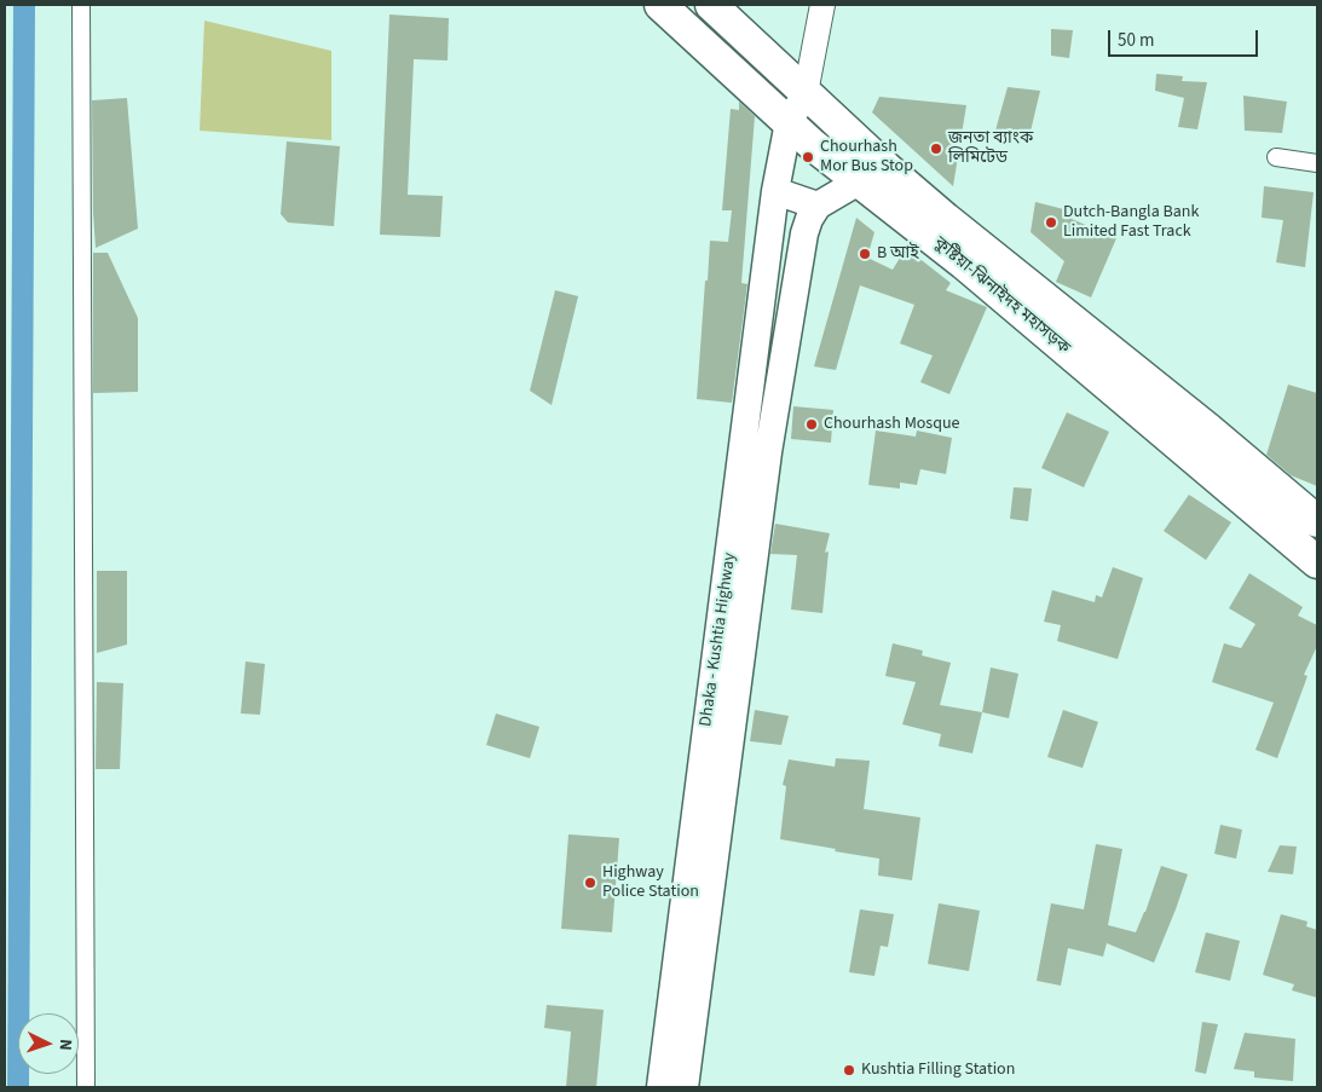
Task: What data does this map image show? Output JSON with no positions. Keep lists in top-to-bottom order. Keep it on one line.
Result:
{"streets":{"highway":["কুষ্টিয়া-ঝিনাইদহ মহাসড়ক"],"main road":["Dhaka - Kushtia Highway"]},"crossings":[["কুষ্টিয়া-ঝিনাইদহ মহাসড়ক","Dhaka - Kushtia Highway"]],"places":["জনতা ব্যাংক লিমিটেড","Chourhash Mor Bus Stop","Dutch-Bangla Bank Limited Fast Track","B আই","Chourhash Mosque","Highway Police Station","Kushtia Filling Station"],"scale_bar":"50 m","north":"right"}
